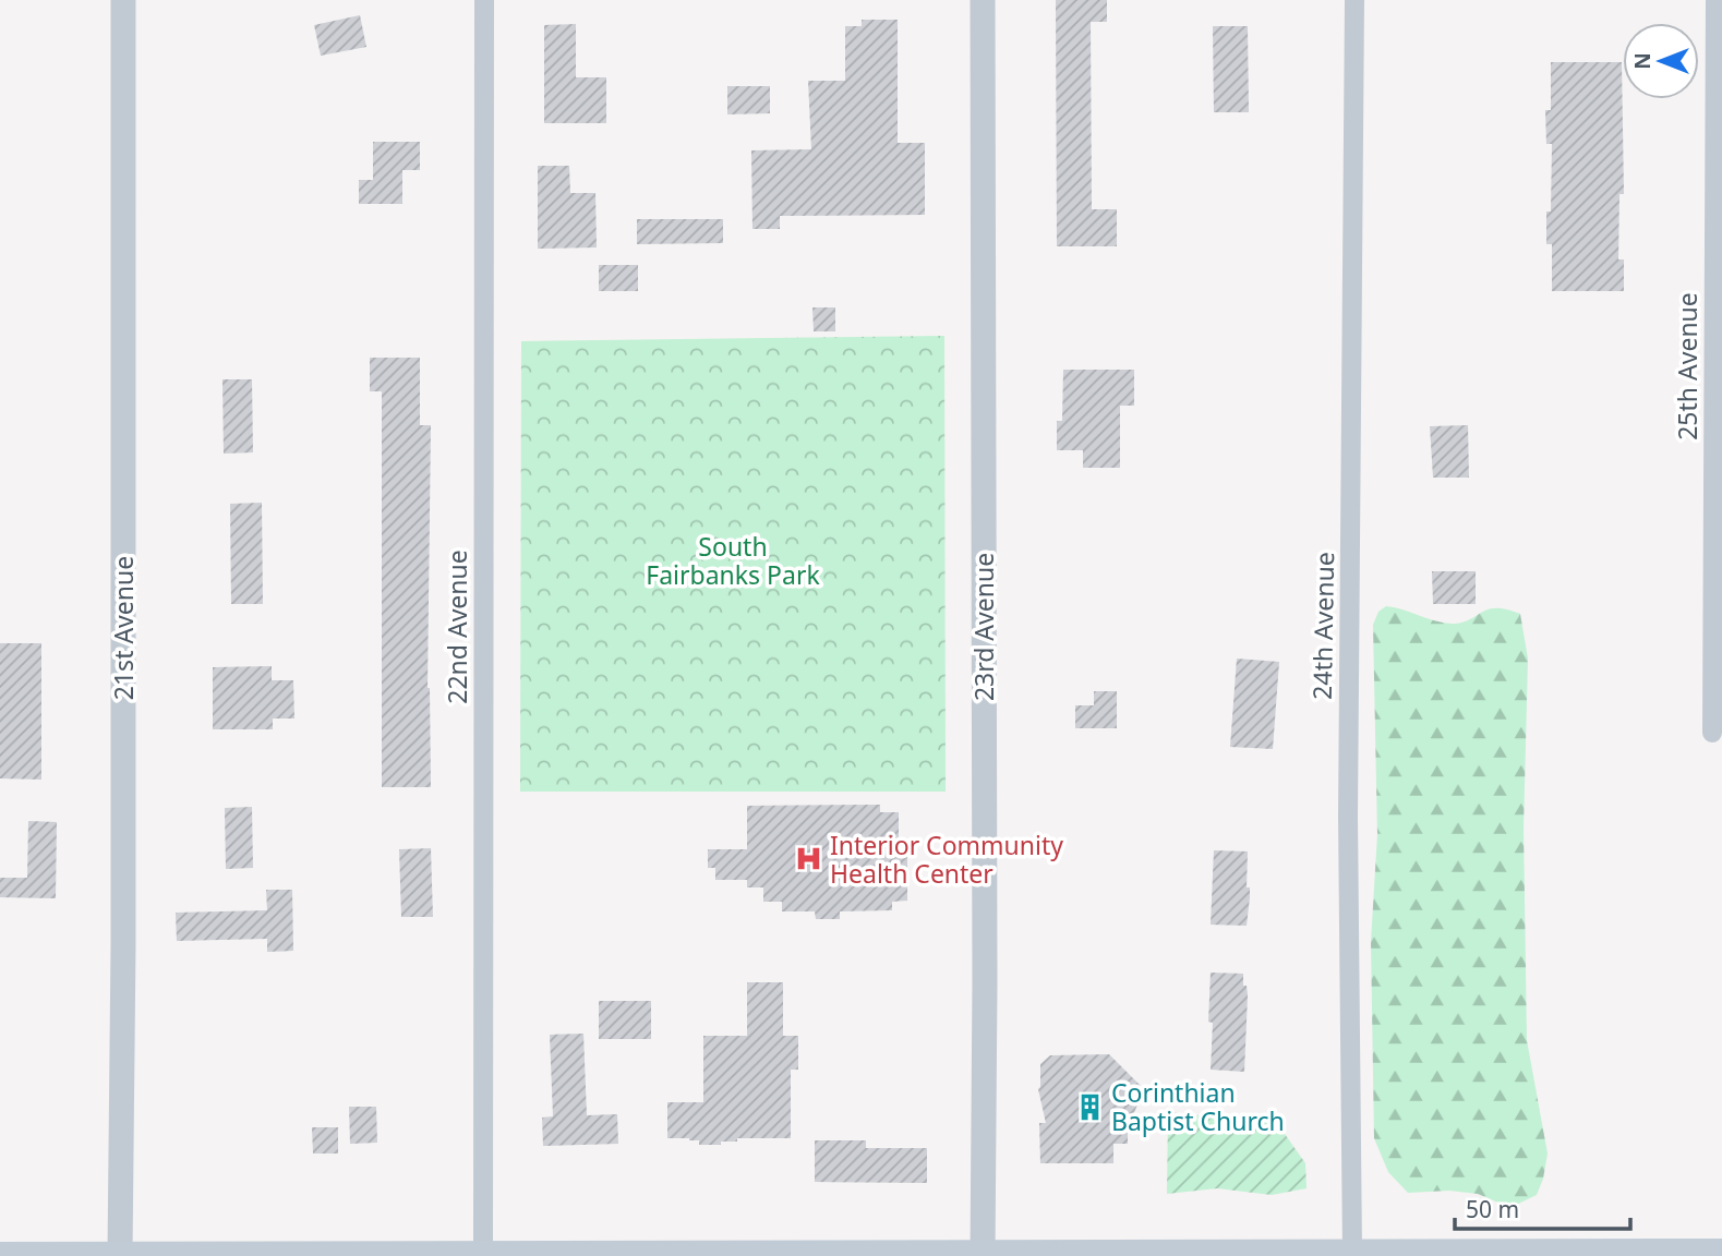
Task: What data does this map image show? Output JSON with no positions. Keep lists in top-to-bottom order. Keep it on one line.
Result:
{"streets":{"street":["25th Avenue","24th Avenue","22nd Avenue","23rd Avenue","21st Avenue"]},"parks":["South Fairbanks Park"],"places":{"hospital":["Interior Community Health Center"],"building":["Corinthian Baptist Church"]},"scale_bar":"50 m","north":"left"}
